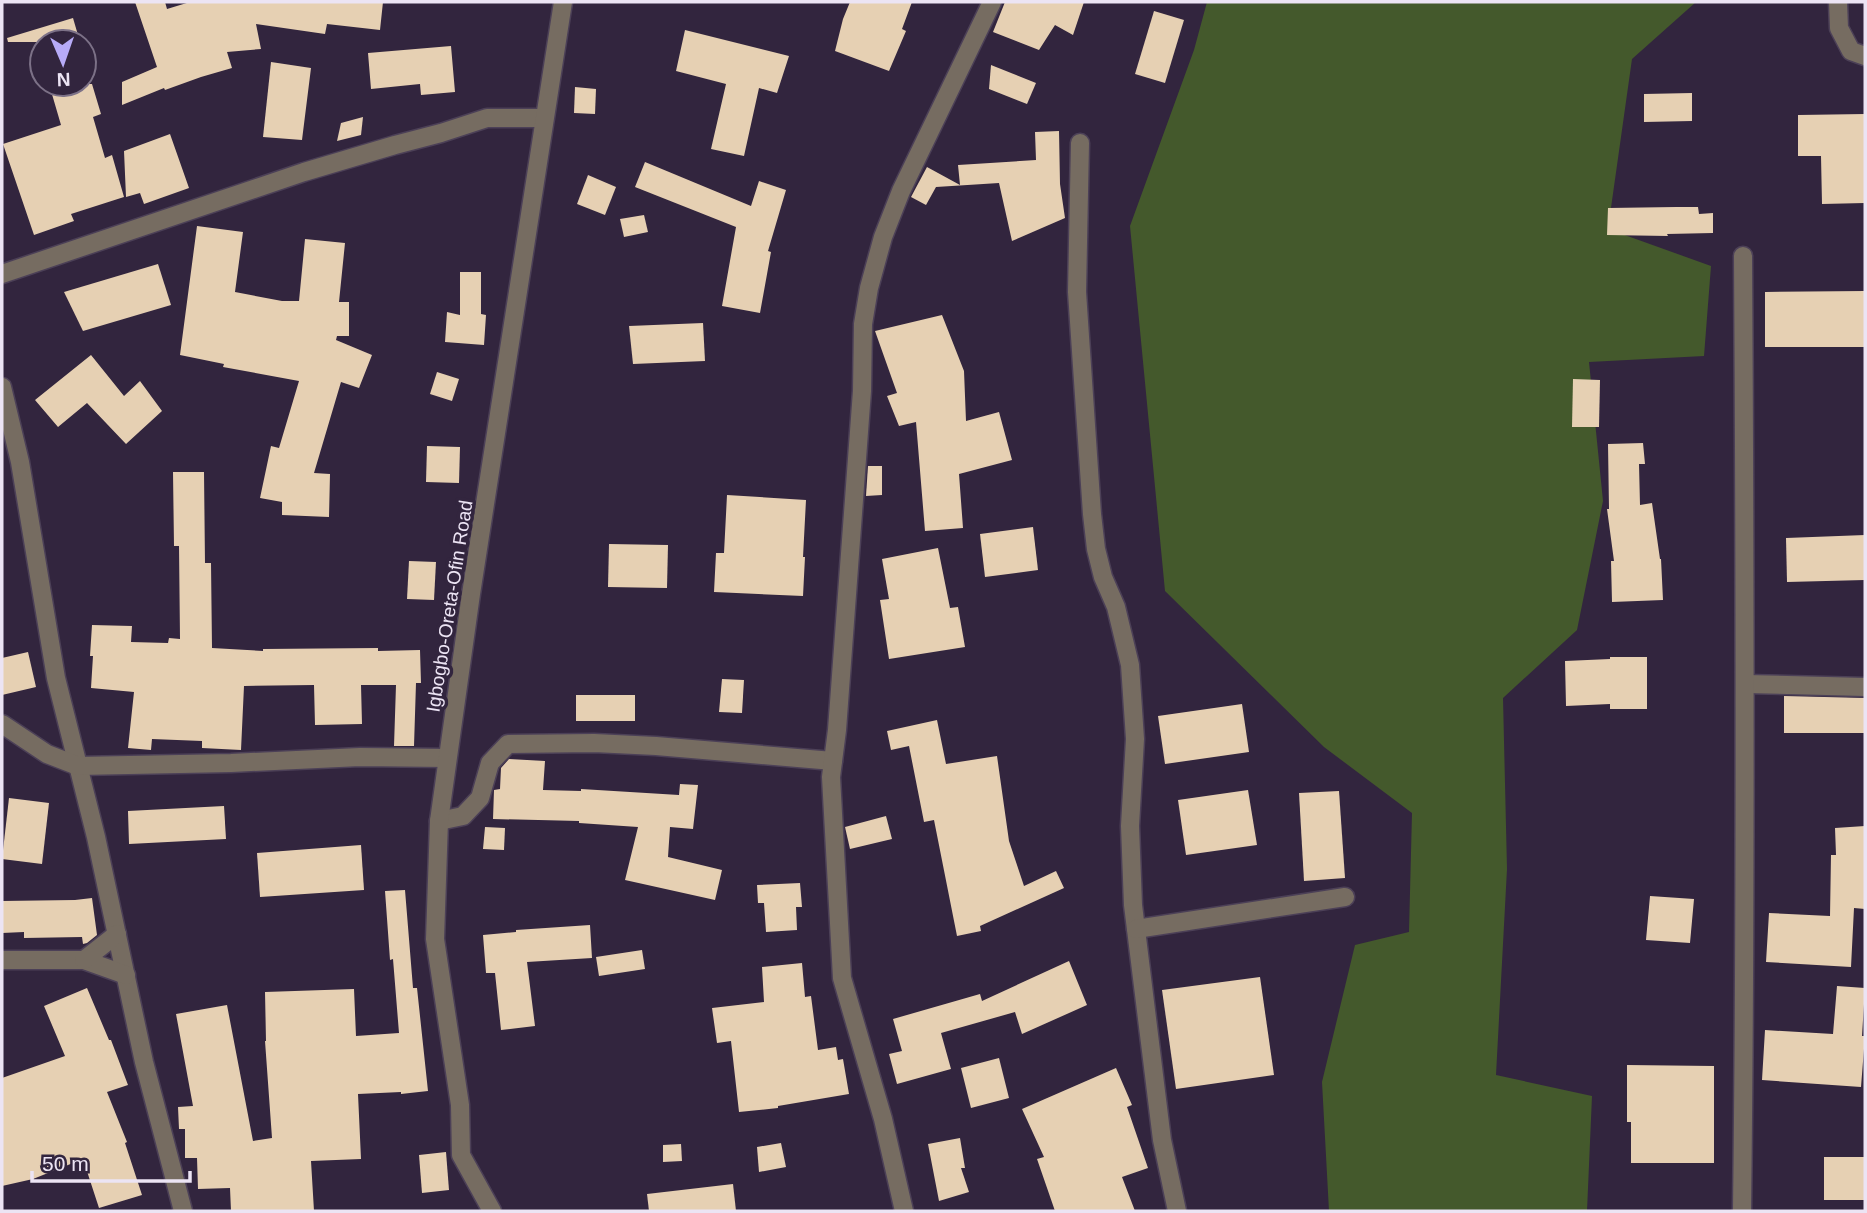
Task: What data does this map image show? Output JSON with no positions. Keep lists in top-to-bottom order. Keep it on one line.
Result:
{"streets":{"street":["Igbogbo-Oreta-Ofin Road"]},"scale_bar":"50 m","north":"bottom"}
